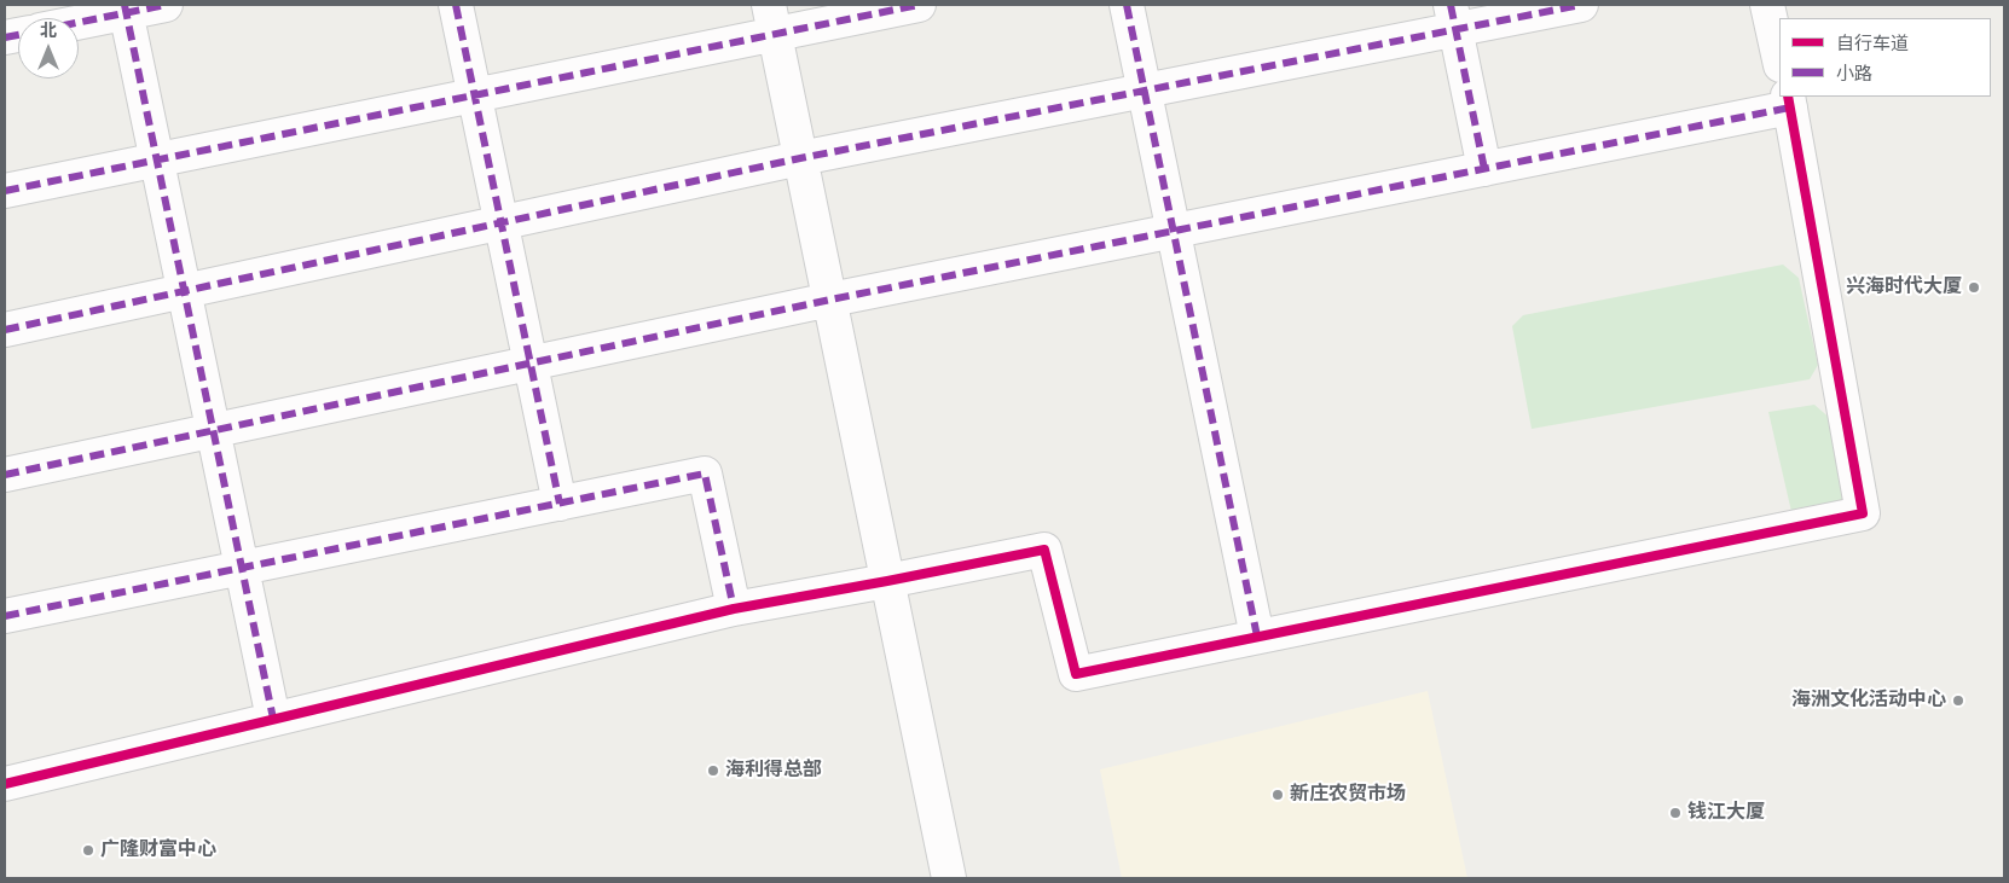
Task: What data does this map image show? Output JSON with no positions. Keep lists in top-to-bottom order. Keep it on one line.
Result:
{"places":["兴海时代大厦","海洲文化活动中心","海利得总部","新庄农贸市场","钱江大厦","广隆财富中心"],"legend":["自行车道","小路"],"north":"top"}
